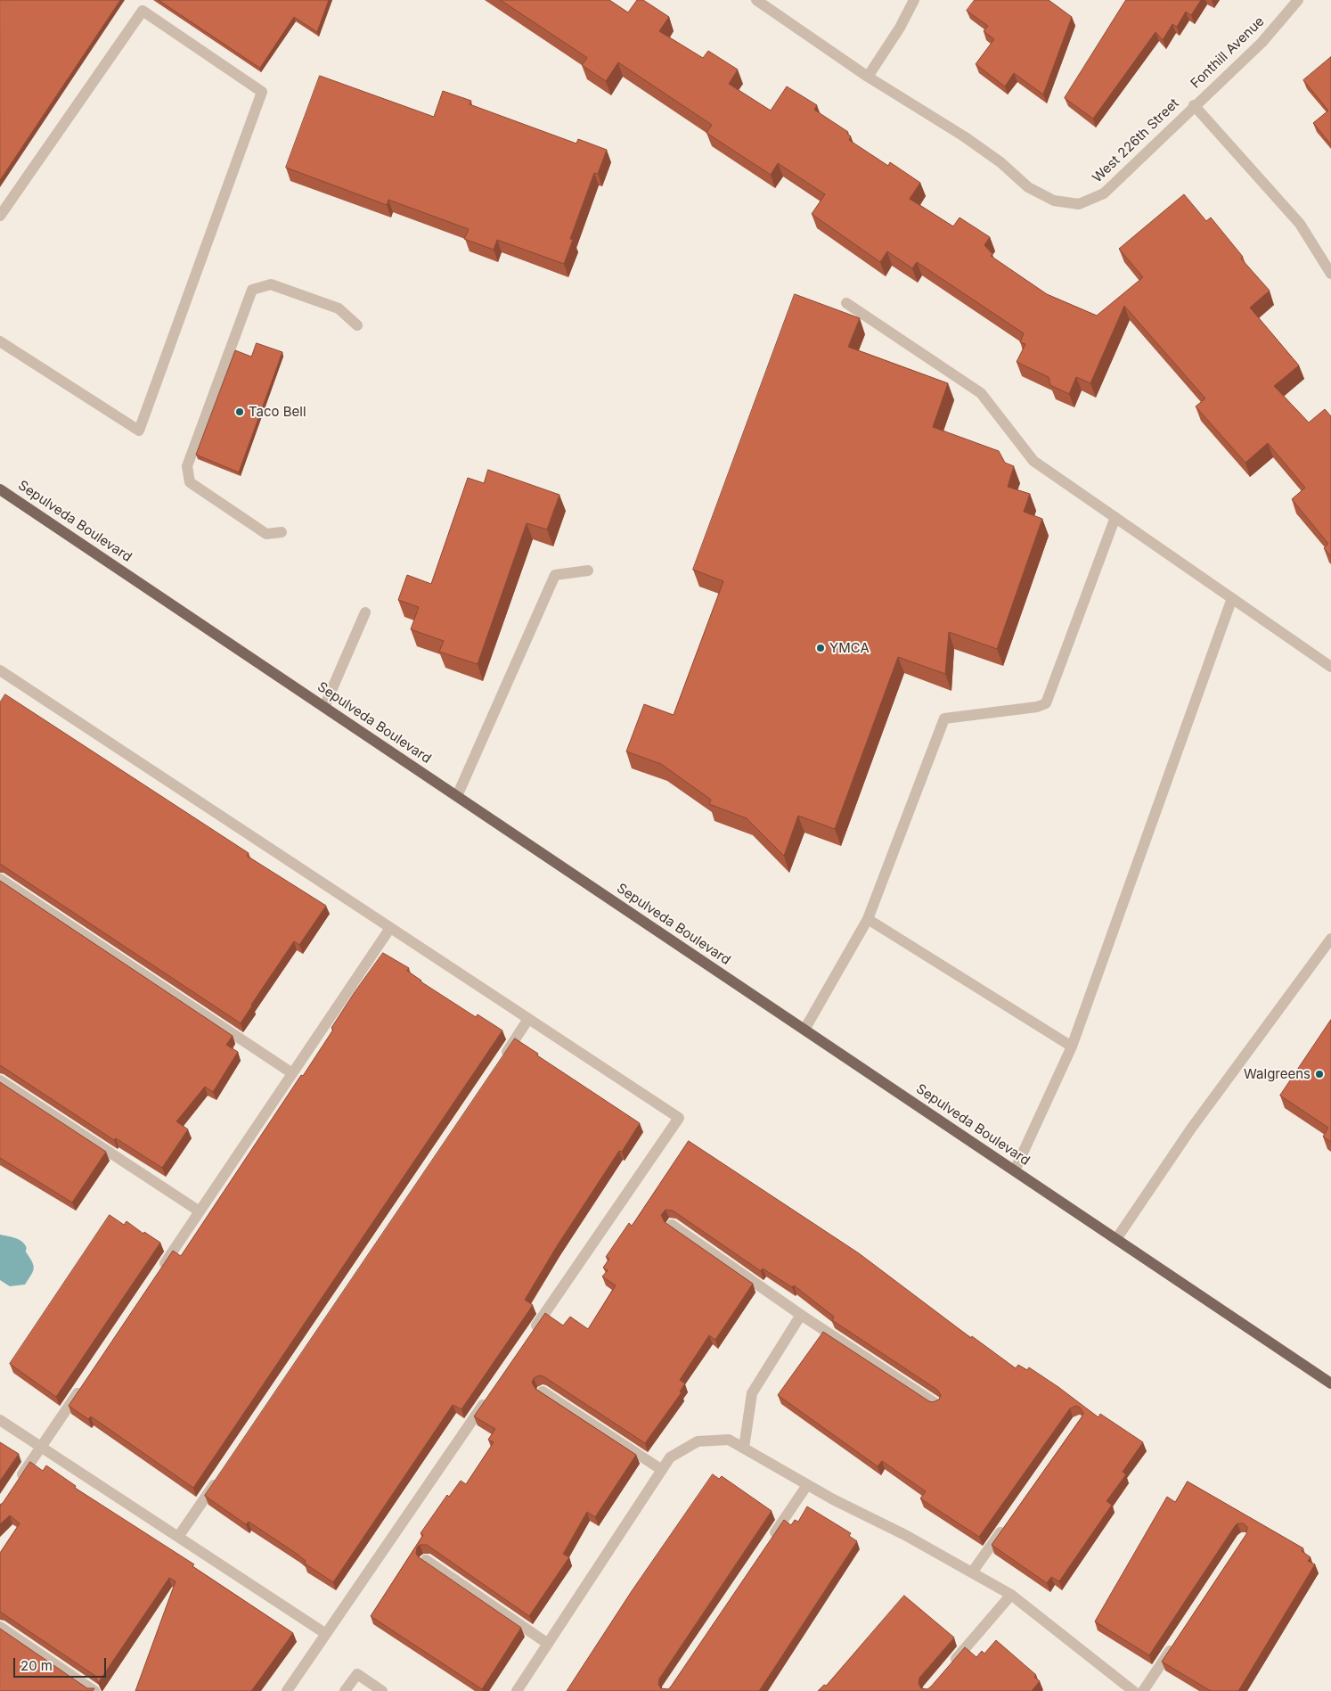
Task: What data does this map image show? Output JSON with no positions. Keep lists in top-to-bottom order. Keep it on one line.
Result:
{"streets":{"main road":["Sepulveda Boulevard"],"street":["Fonthill Avenue","West 226th Street"]},"crossings":[["Fonthill Avenue","West 226th Street"]],"places":["Taco Bell","YMCA","Walgreens"],"scale_bar":"20 m"}
